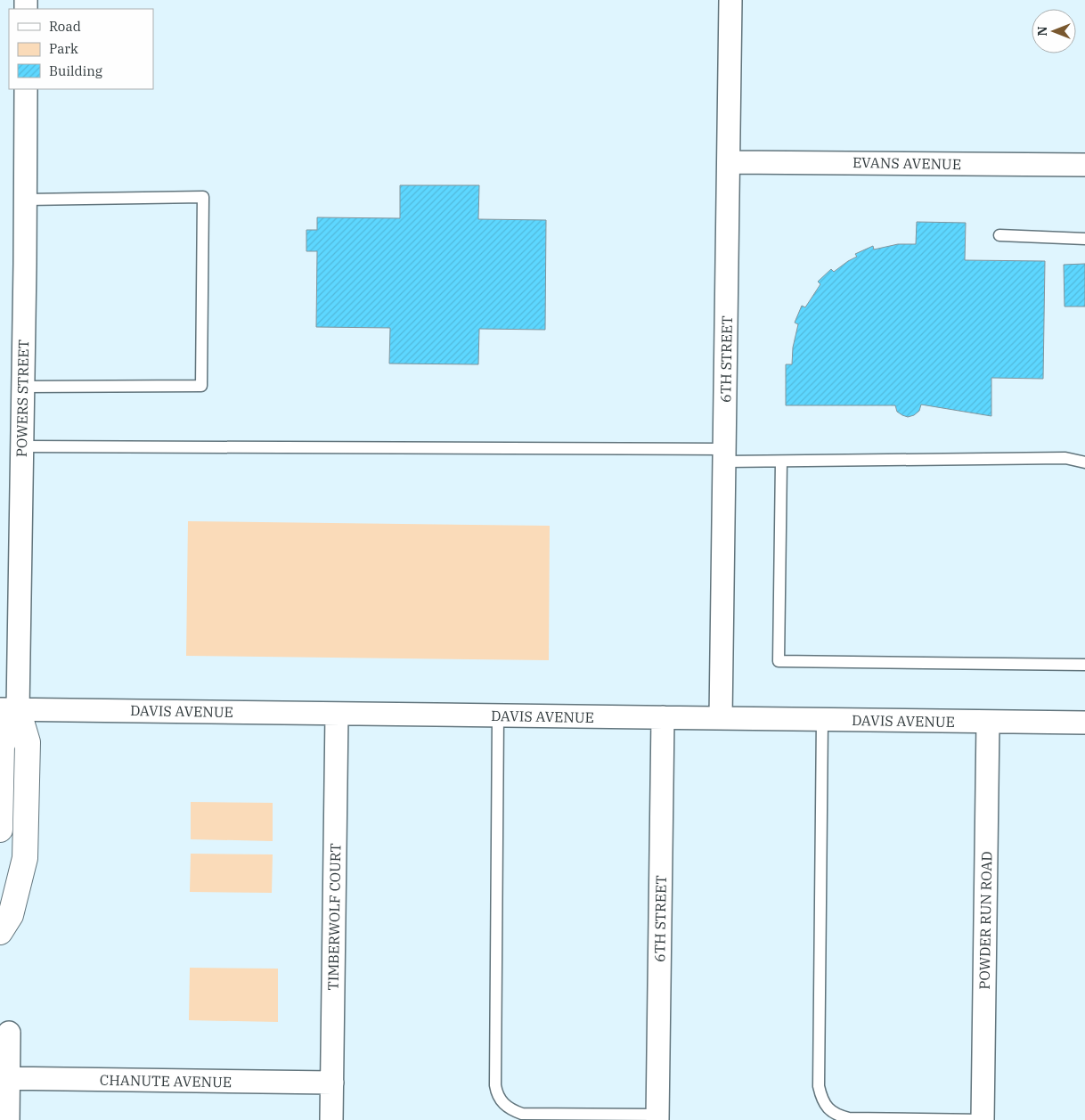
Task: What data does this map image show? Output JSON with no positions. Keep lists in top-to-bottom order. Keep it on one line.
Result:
{"streets":{"street":["EVANS AVENUE","6TH STREET","POWERS STREET","DAVIS AVENUE","TIMBERWOLF COURT","POWDER RUN ROAD","CHANUTE AVENUE"]},"crossings":[["EVANS AVENUE","6TH STREET"],["6TH STREET","DAVIS AVENUE"],["POWERS STREET","DAVIS AVENUE"],["DAVIS AVENUE","TIMBERWOLF COURT"],["DAVIS AVENUE","POWDER RUN ROAD"],["TIMBERWOLF COURT","CHANUTE AVENUE"]],"legend":["Road","Park","Building"],"north":"left"}
